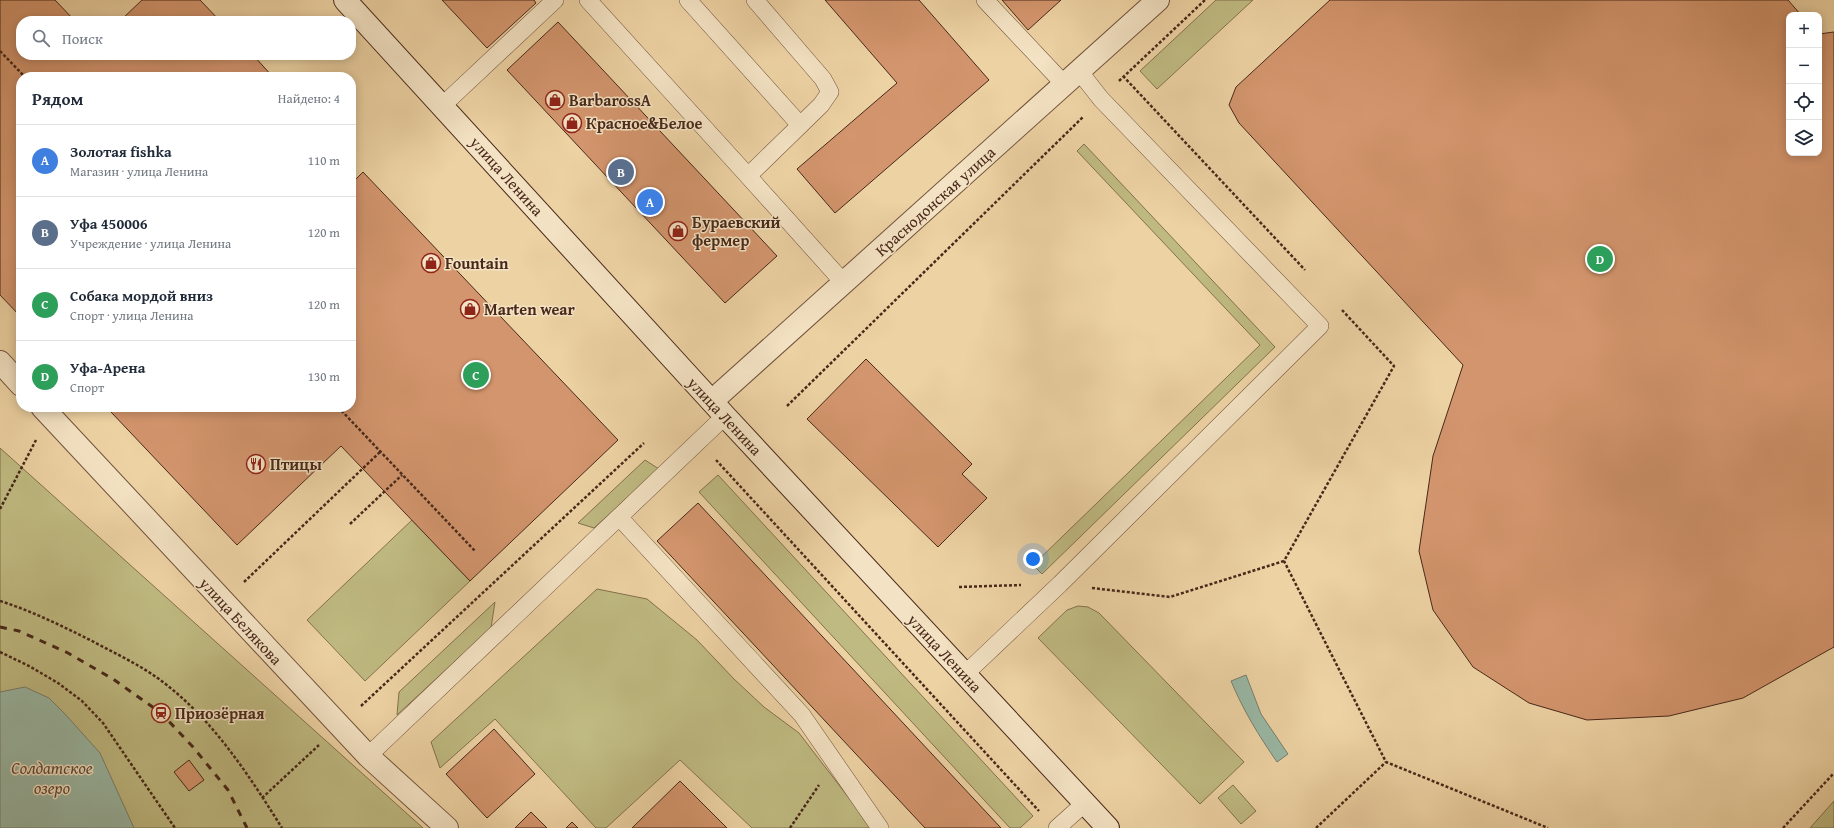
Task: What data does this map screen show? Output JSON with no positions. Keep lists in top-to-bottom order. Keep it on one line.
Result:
{"streets":{"street":["улица Ленина","Краснодонская улица","улица Белякова"]},"crossings":[["улица Ленина","Краснодонская улица"]],"water":["Солдатское озеро"],"places":{"shop":["BarbarossA","Красное&Белое","Бураевский фермер","Fountain","Marten wear"],"restaurant":["Птицы"],"station":["Приозёрная"]},"page":{"map_buttons":["+","−"],"search":"Поиск","heading":["Рядом","Найдено: 4"],"list":[{"mark":"A","name":"Золотая fishka","note":"Магазин · улица Ленина","value":"110 m"},{"mark":"B","name":"Уфа 450006","note":"Учреждение · улица Ленина","value":"120 m"},{"mark":"C","name":"Собака мордой вниз","note":"Спорт · улица Ленина","value":"120 m"},{"mark":"D","name":"Уфа-Арена","note":"Спорт","value":"130 m"}],"pins":["B","A","D","C"]}}
